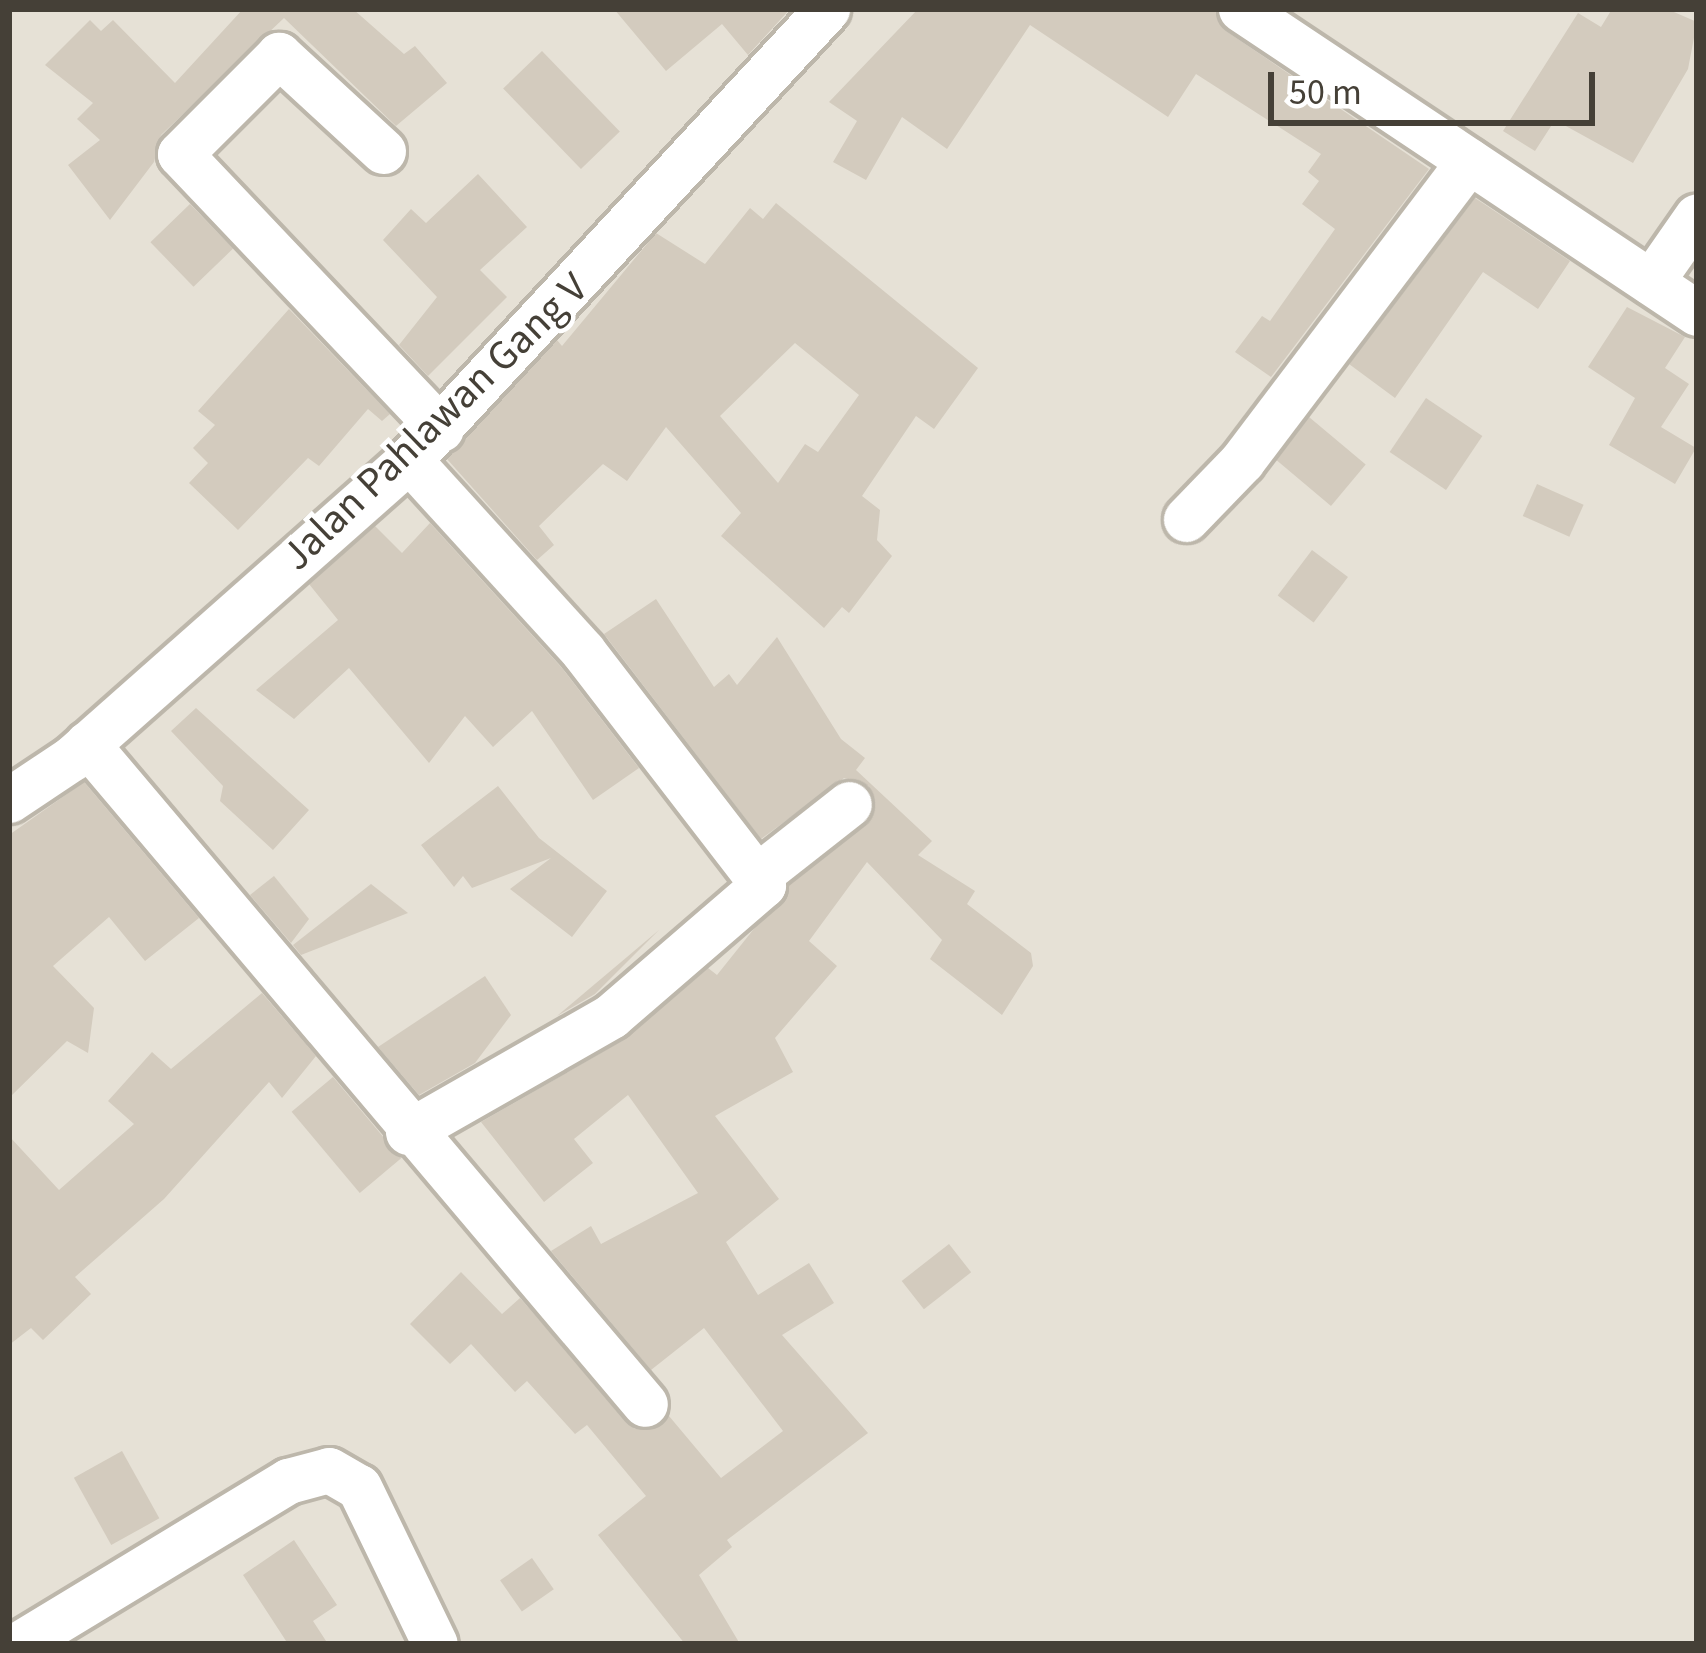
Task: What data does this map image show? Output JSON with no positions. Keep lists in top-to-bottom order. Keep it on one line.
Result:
{"streets":{"street":["Jalan Pahlawan Gang V"]},"scale_bar":"50 m"}
